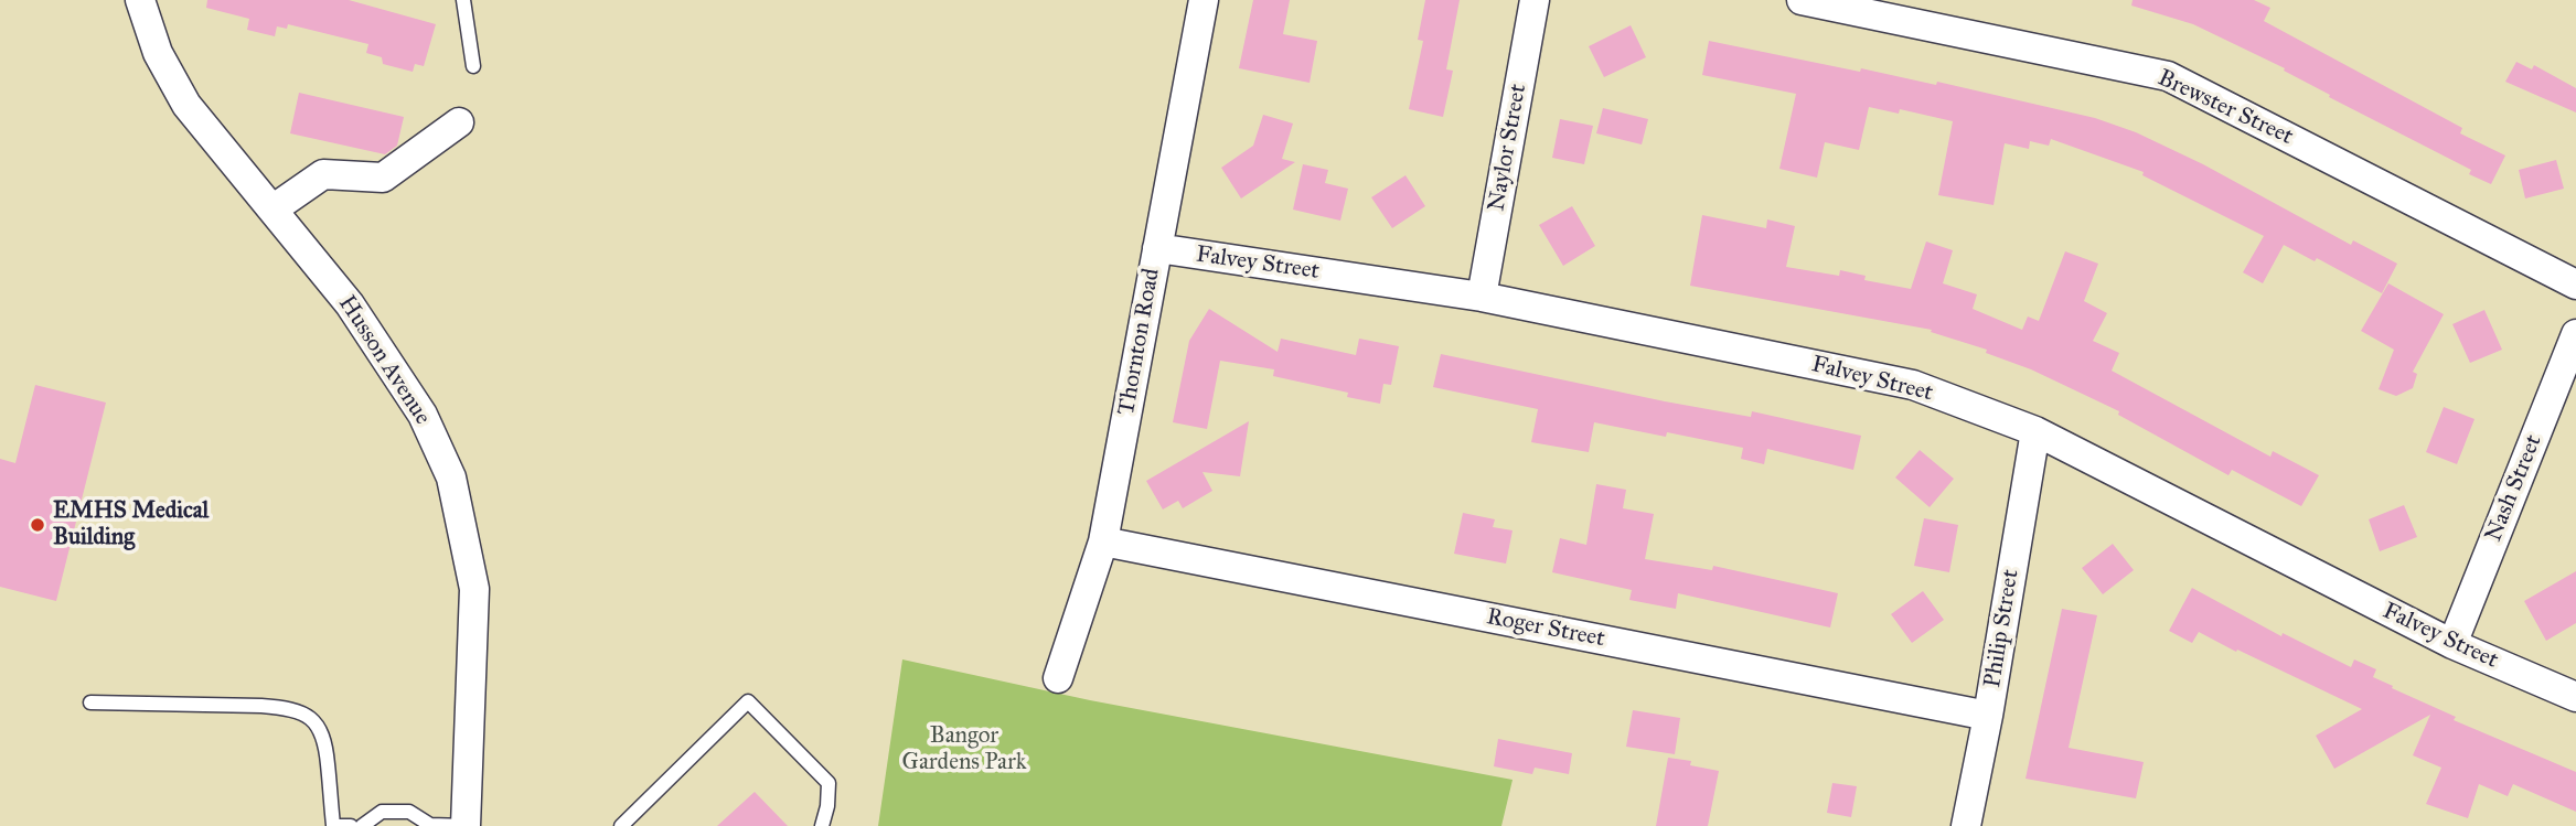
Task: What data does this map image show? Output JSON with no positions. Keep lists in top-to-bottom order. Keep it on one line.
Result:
{"streets":{"street":["Brewster Street","Naylor Street","Falvey Street","Thornton Road","Husson Avenue","Nash Street","Roger Street","Philip Street"]},"crossings":[["Naylor Street","Falvey Street"],["Falvey Street","Thornton Road"],["Falvey Street","Nash Street"],["Falvey Street","Philip Street"],["Thornton Road","Roger Street"],["Roger Street","Philip Street"]],"parks":["Bangor Gardens Park"],"places":["EMHS Medical Building"]}
